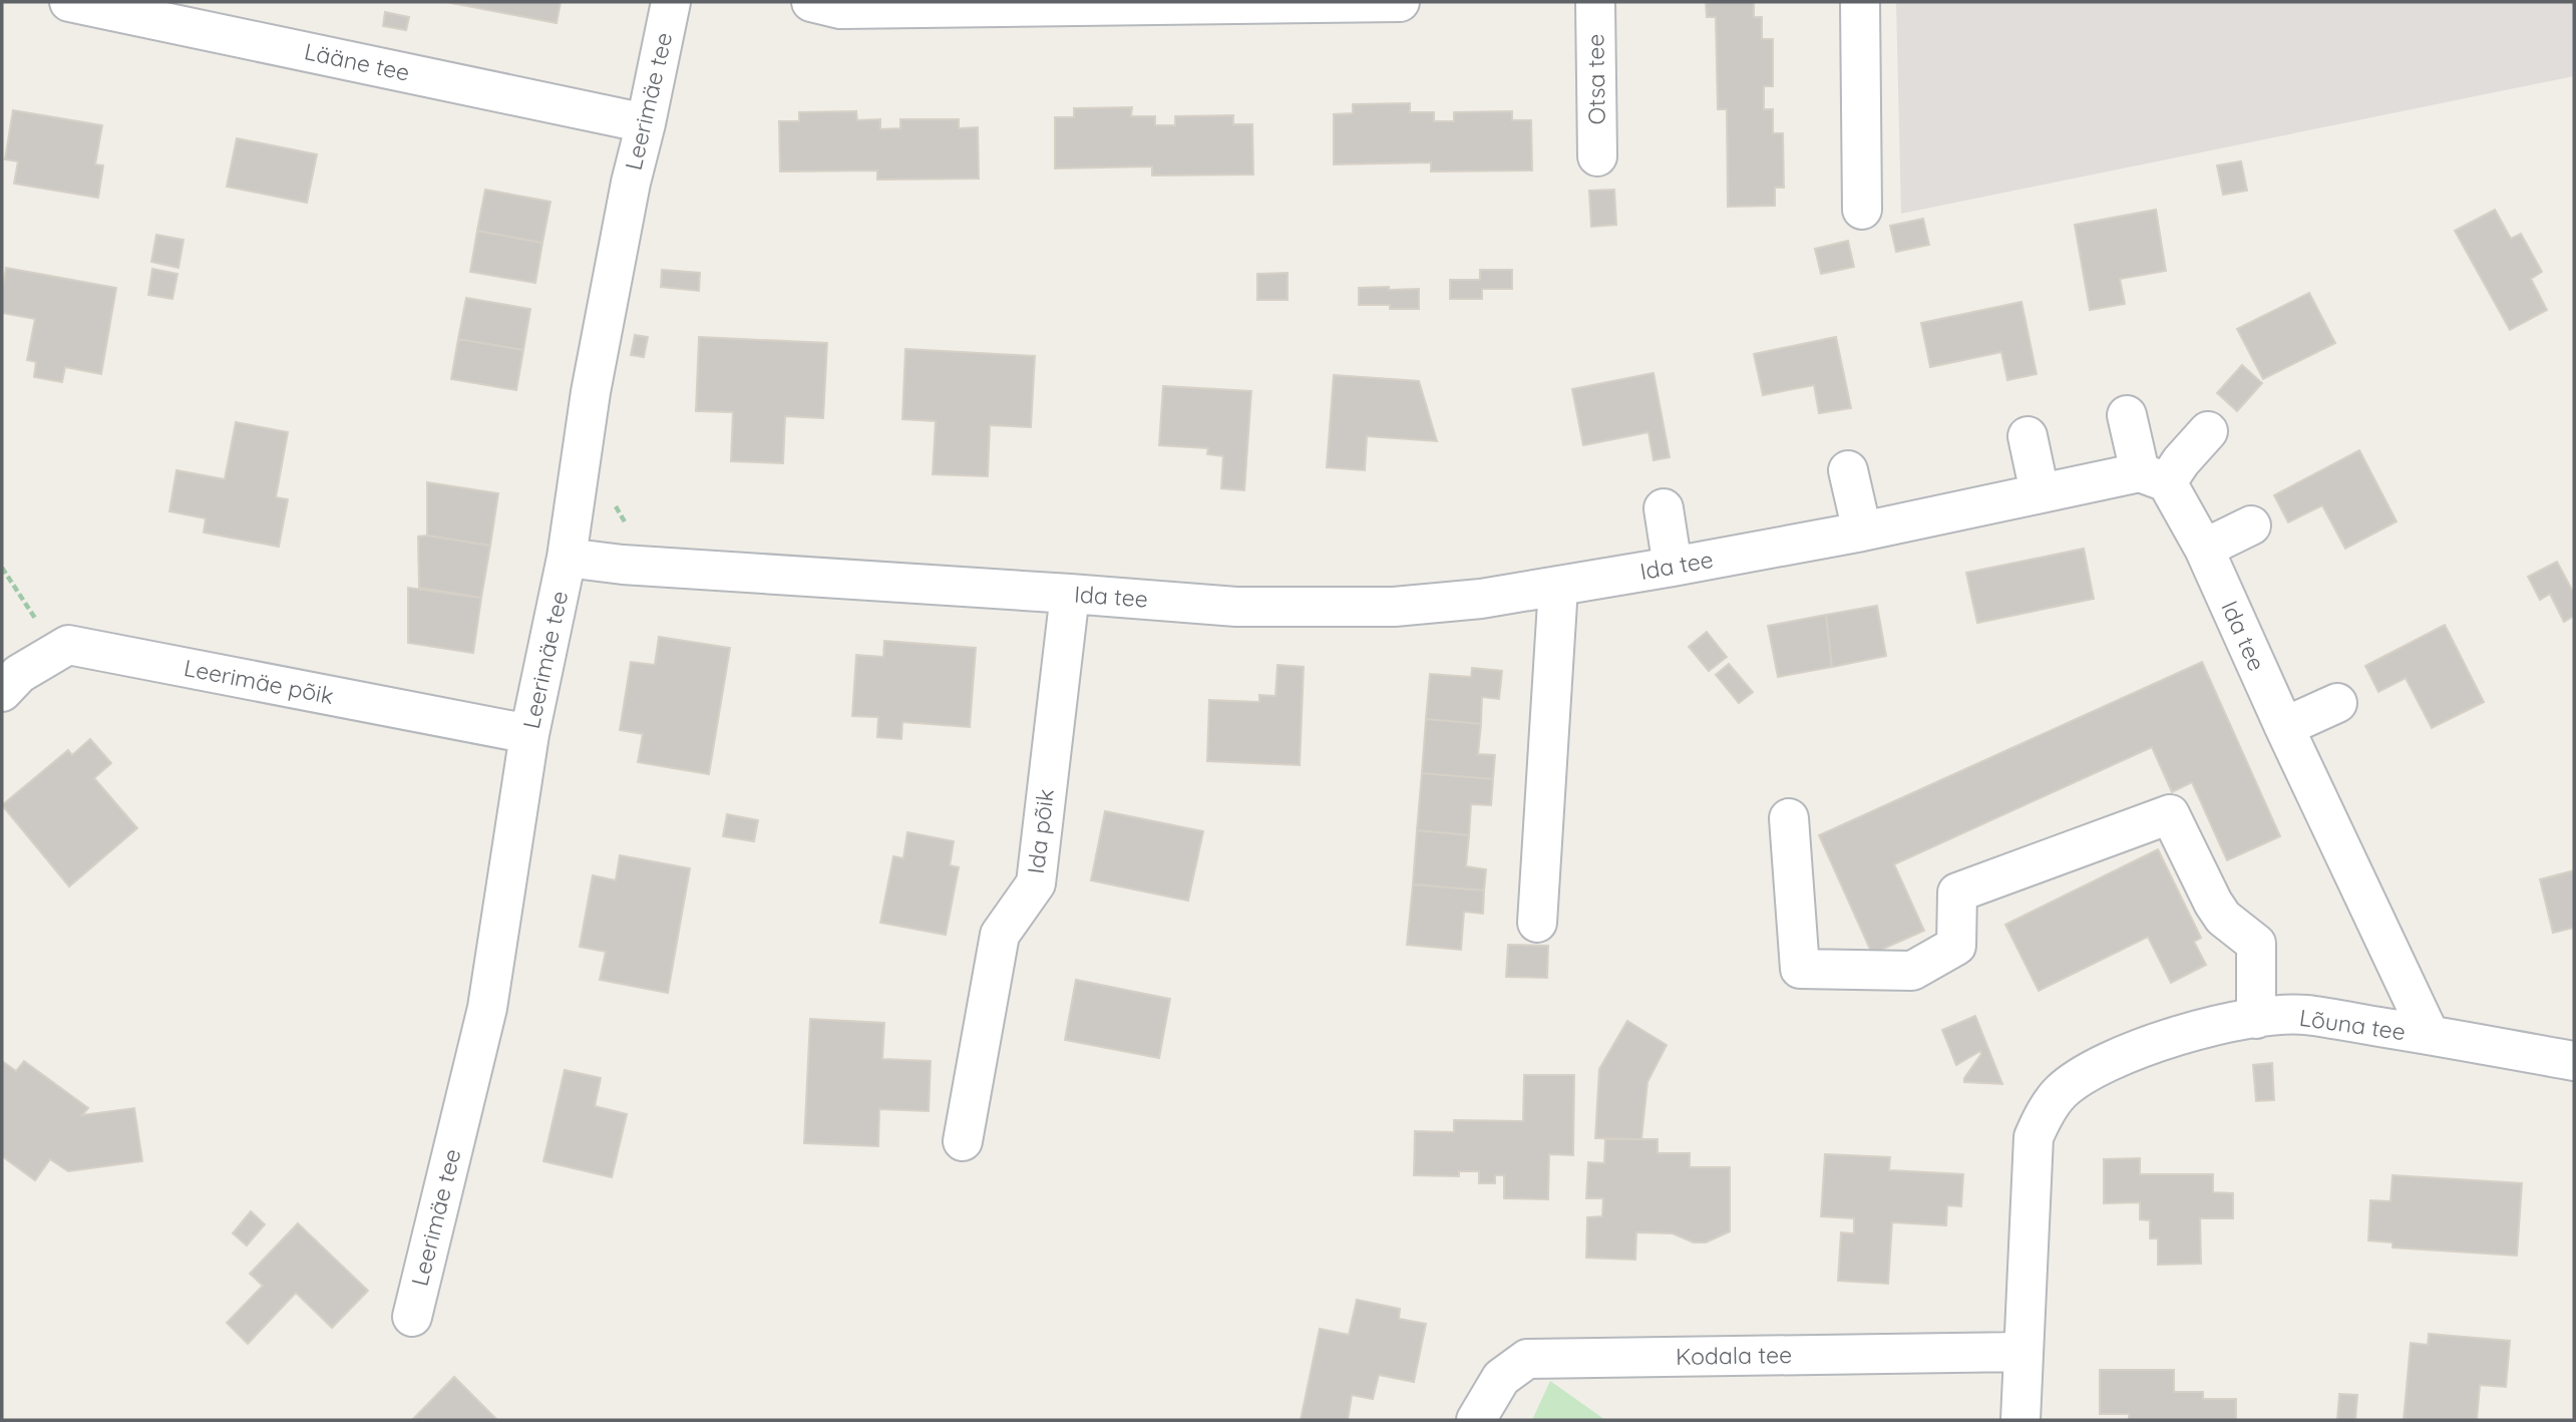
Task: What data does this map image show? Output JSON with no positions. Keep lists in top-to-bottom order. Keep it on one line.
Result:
{"streets":{"street":["Lääne tee","Otsa tee","Leerimäe tee","Ida tee","Leerimäe põik","Ida põik","Lõuna tee","Kodala tee"]},"crossings":[["Lääne tee","Leerimäe tee"],["Leerimäe tee","Ida tee"],["Leerimäe tee","Leerimäe põik"],["Ida tee","Ida põik"],["Ida tee","Lõuna tee"],["Lõuna tee","Kodala tee"]]}
